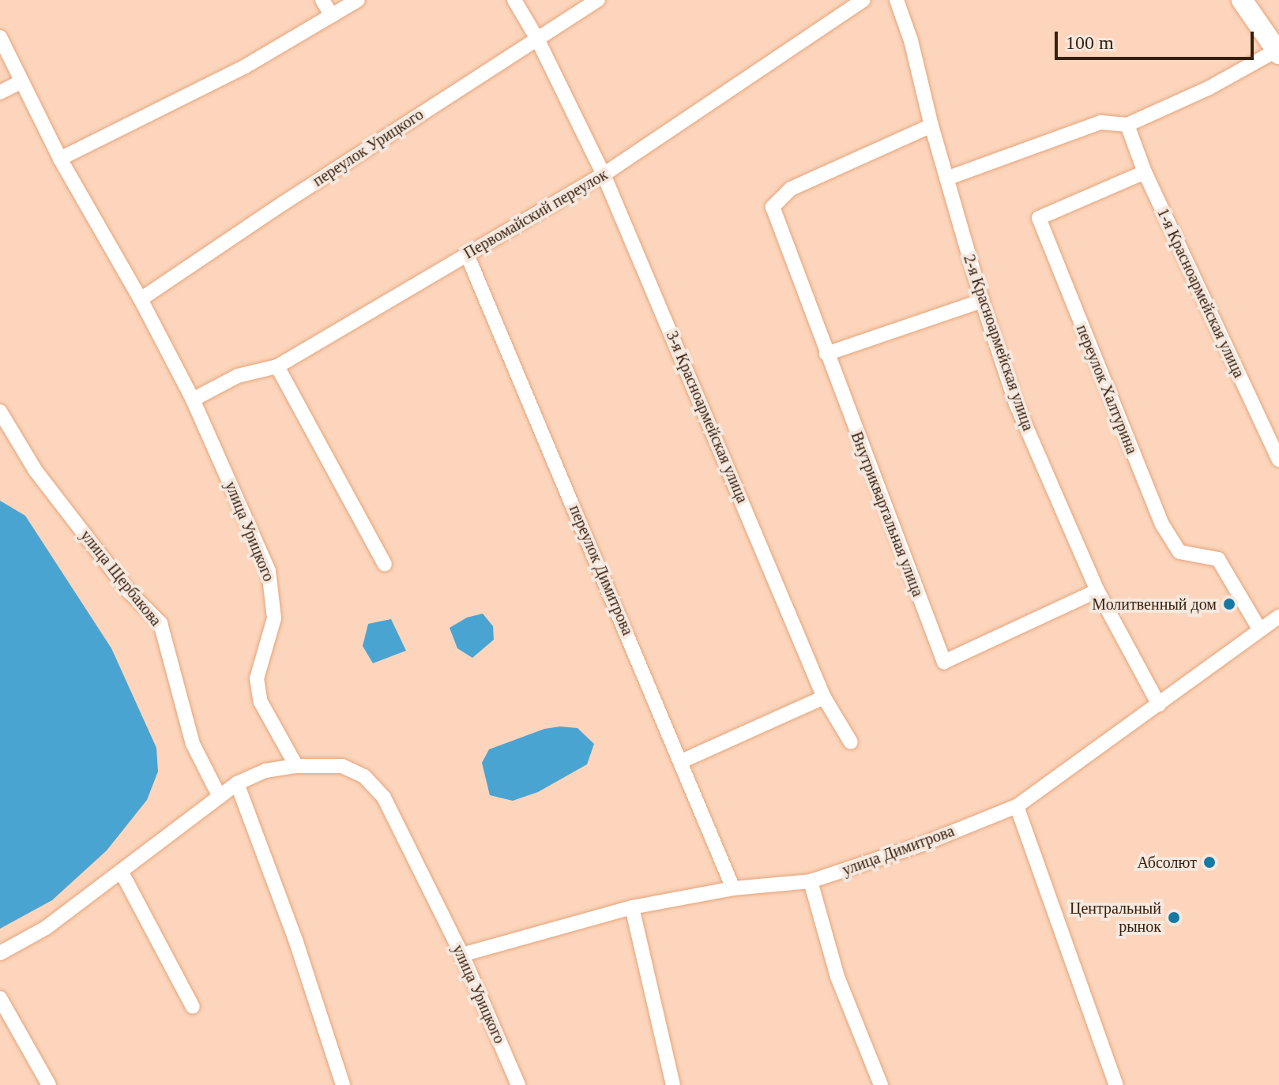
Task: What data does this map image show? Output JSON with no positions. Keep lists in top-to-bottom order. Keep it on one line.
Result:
{"streets":{"street":["переулок Урицкого","Первомайский переулок","1-я Красноармейская улица","2-я Красноармейская улица","переулок Халтурина","3-я Красноармейская улица","Внутриквартальная улица","улица Урицкого","переулок Димитрова","улица Щербакова","улица Димитрова"]},"crossings":[["переулок Урицкого","3-я Красноармейская улица"],["переулок Урицкого","улица Урицкого"],["Первомайский переулок","3-я Красноармейская улица"],["Первомайский переулок","улица Урицкого"],["Первомайский переулок","переулок Димитрова"],["1-я Красноармейская улица","переулок Халтурина"],["2-я Красноармейская улица","Внутриквартальная улица"],["2-я Красноармейская улица","улица Димитрова"],["переулок Халтурина","улица Димитрова"],["улица Урицкого","улица Димитрова"],["переулок Димитрова","улица Димитрова"]],"places":["Молитвенный дом","Абсолют","Центральный рынок"],"scale_bar":"100 m"}
